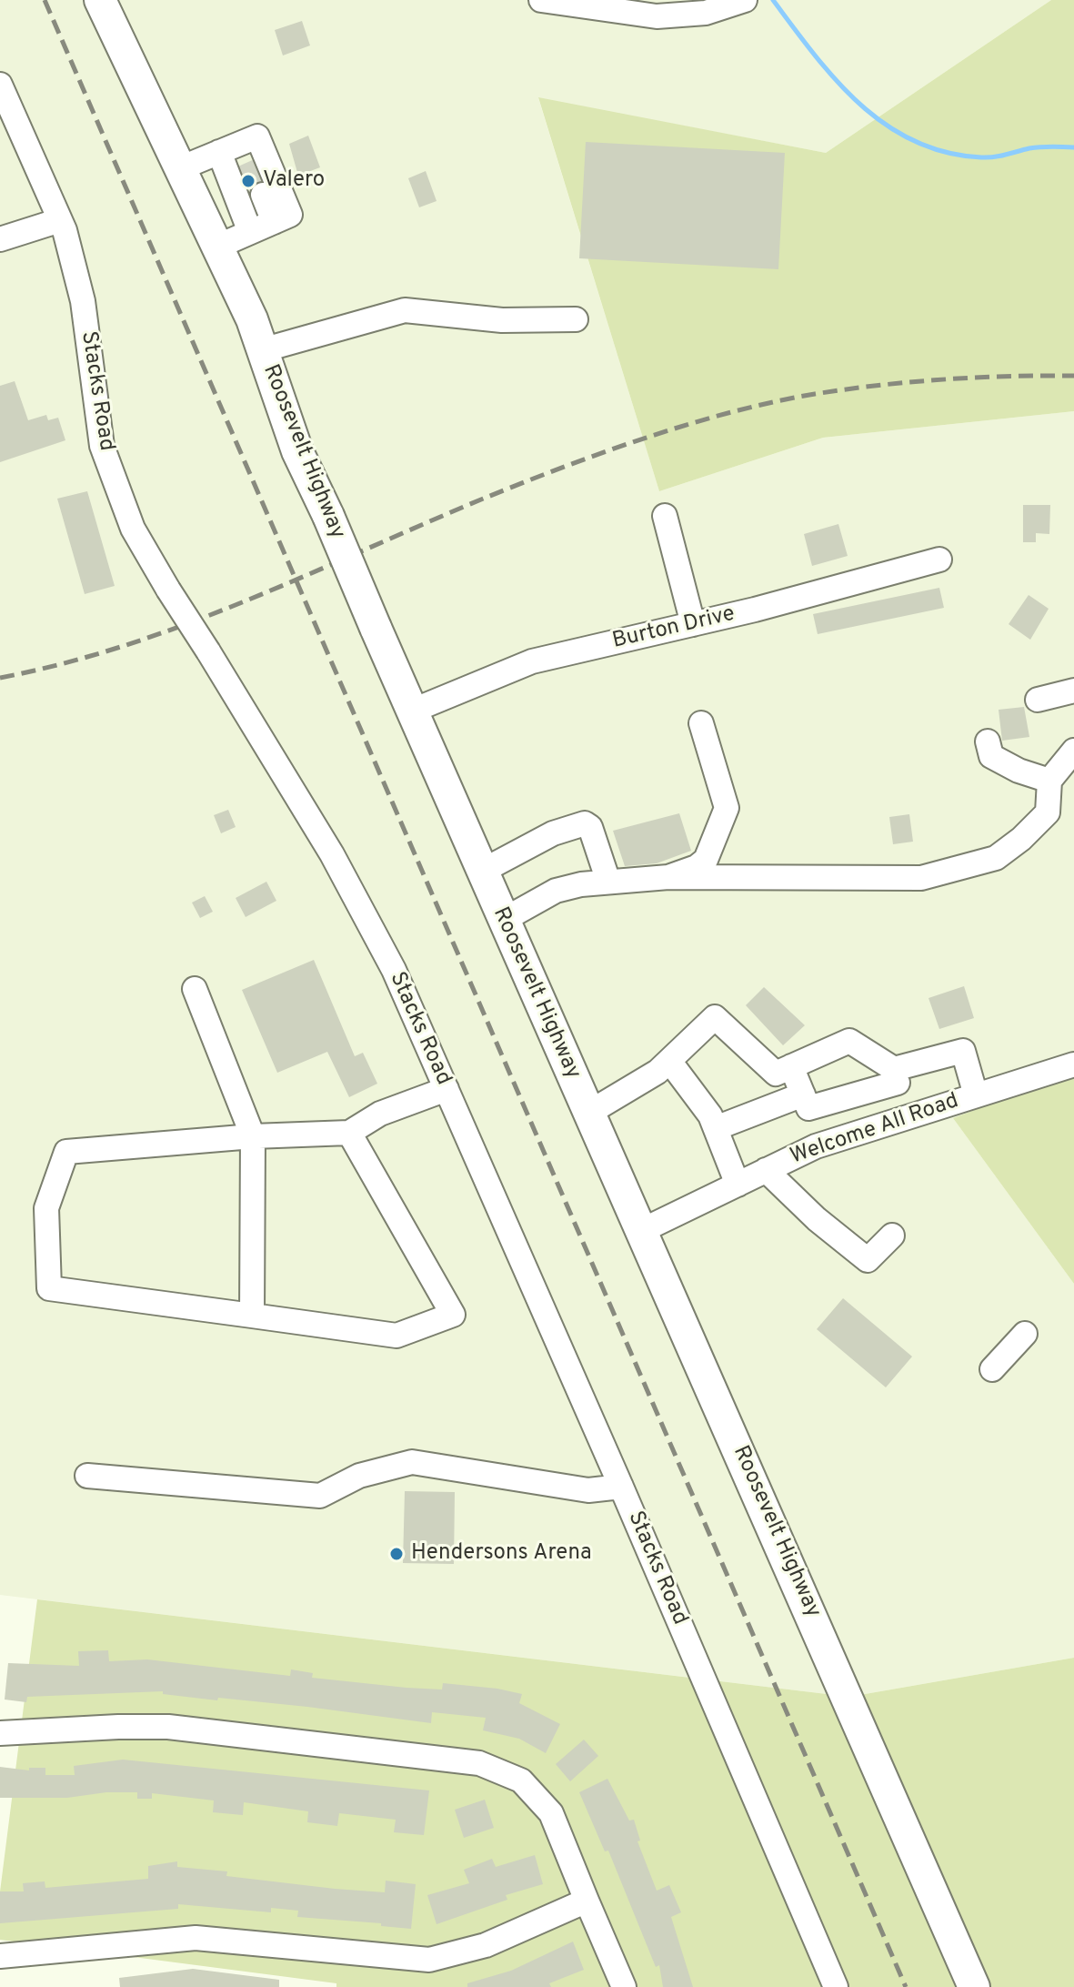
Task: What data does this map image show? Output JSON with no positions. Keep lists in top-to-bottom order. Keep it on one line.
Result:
{"streets":{"main road":["Roosevelt Highway"],"street":["Stacks Road","Burton Drive","Welcome All Road"]},"crossings":[["Roosevelt Highway","Burton Drive"],["Roosevelt Highway","Welcome All Road"]],"places":["Valero","Hendersons Arena"]}
